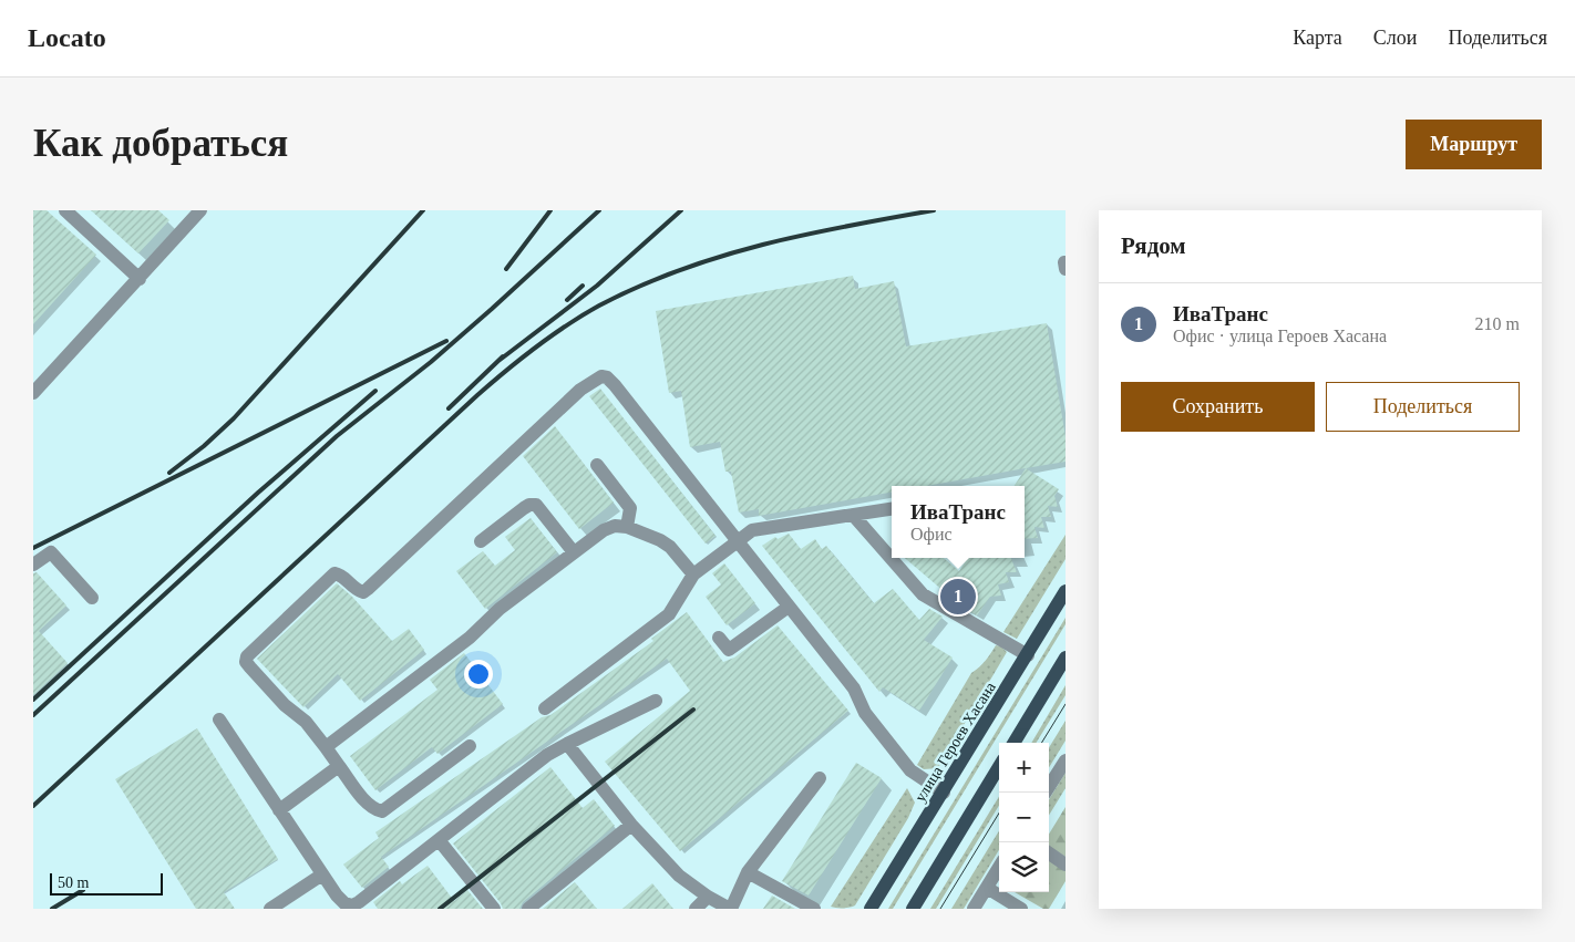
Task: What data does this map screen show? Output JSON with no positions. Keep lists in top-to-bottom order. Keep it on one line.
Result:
{"streets":{"main road":["улица Героев Хасана"]},"scale_bar":"50 m","page":{"header":"Locato","nav":["Карта","Слои","Поделиться"],"buttons":["Маршрут",["Сохранить","Поделиться"]],"title":"Как добраться","heading":"Рядом","list":[{"mark":"1","name":"ИваТранс","note":"Офис · улица Героев Хасана","value":"210 m"}],"popup":["ИваТранс","Офис"],"pins":"1","map_buttons":["+","−"],"scale":"50 m"}}
